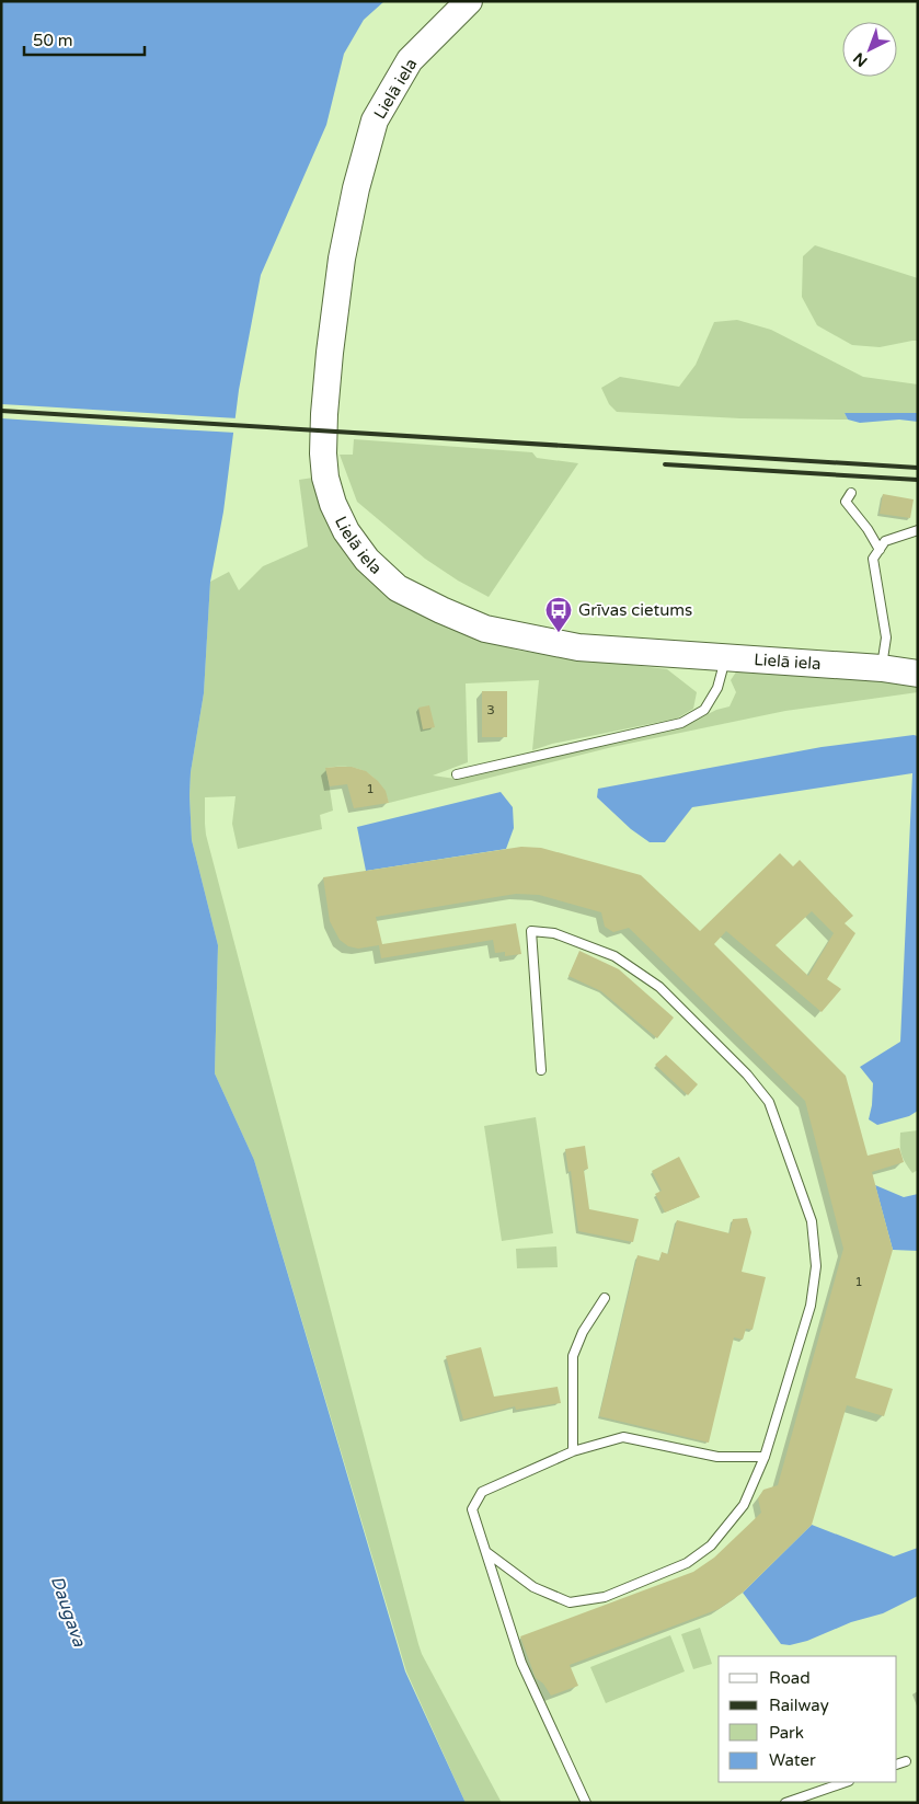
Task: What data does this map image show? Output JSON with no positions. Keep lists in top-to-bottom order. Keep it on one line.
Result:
{"streets":{"main road":["Lielā iela"]},"water":["Daugava"],"places":{"bus stop":["Grīvas cietums"]},"house_numbers":["3","1","1"],"legend":["Road","Railway","Park","Water"],"scale_bar":"50 m","north":"bottom left"}
